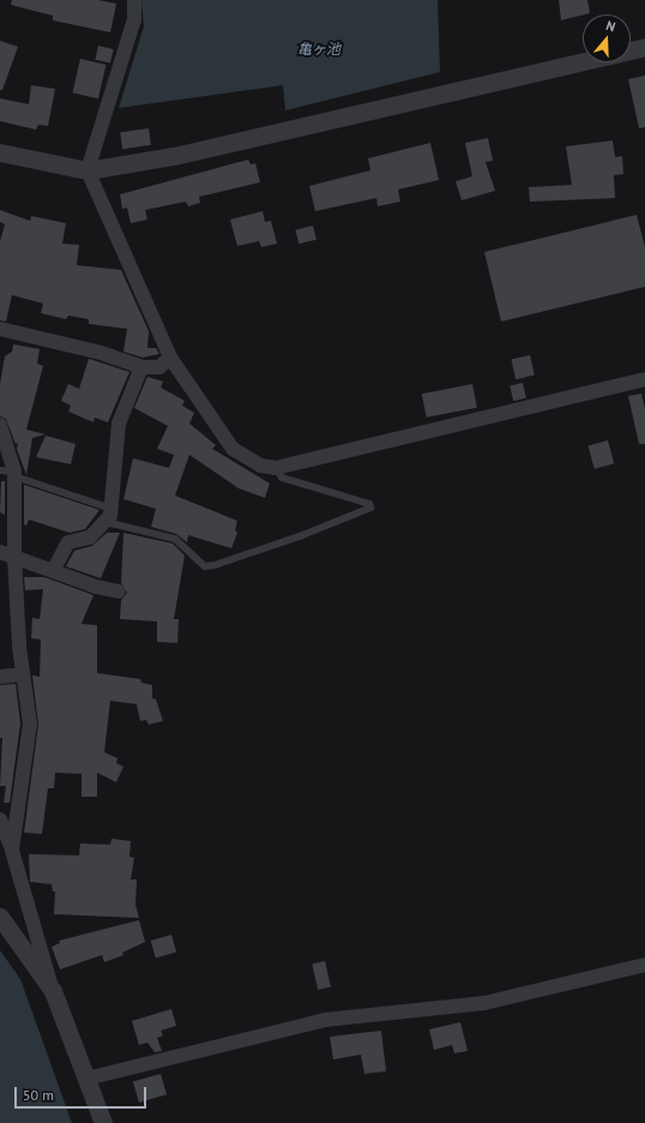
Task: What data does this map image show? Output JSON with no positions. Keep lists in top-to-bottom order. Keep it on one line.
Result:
{"water":["亀ヶ池"],"scale_bar":"50 m","north":"top"}
